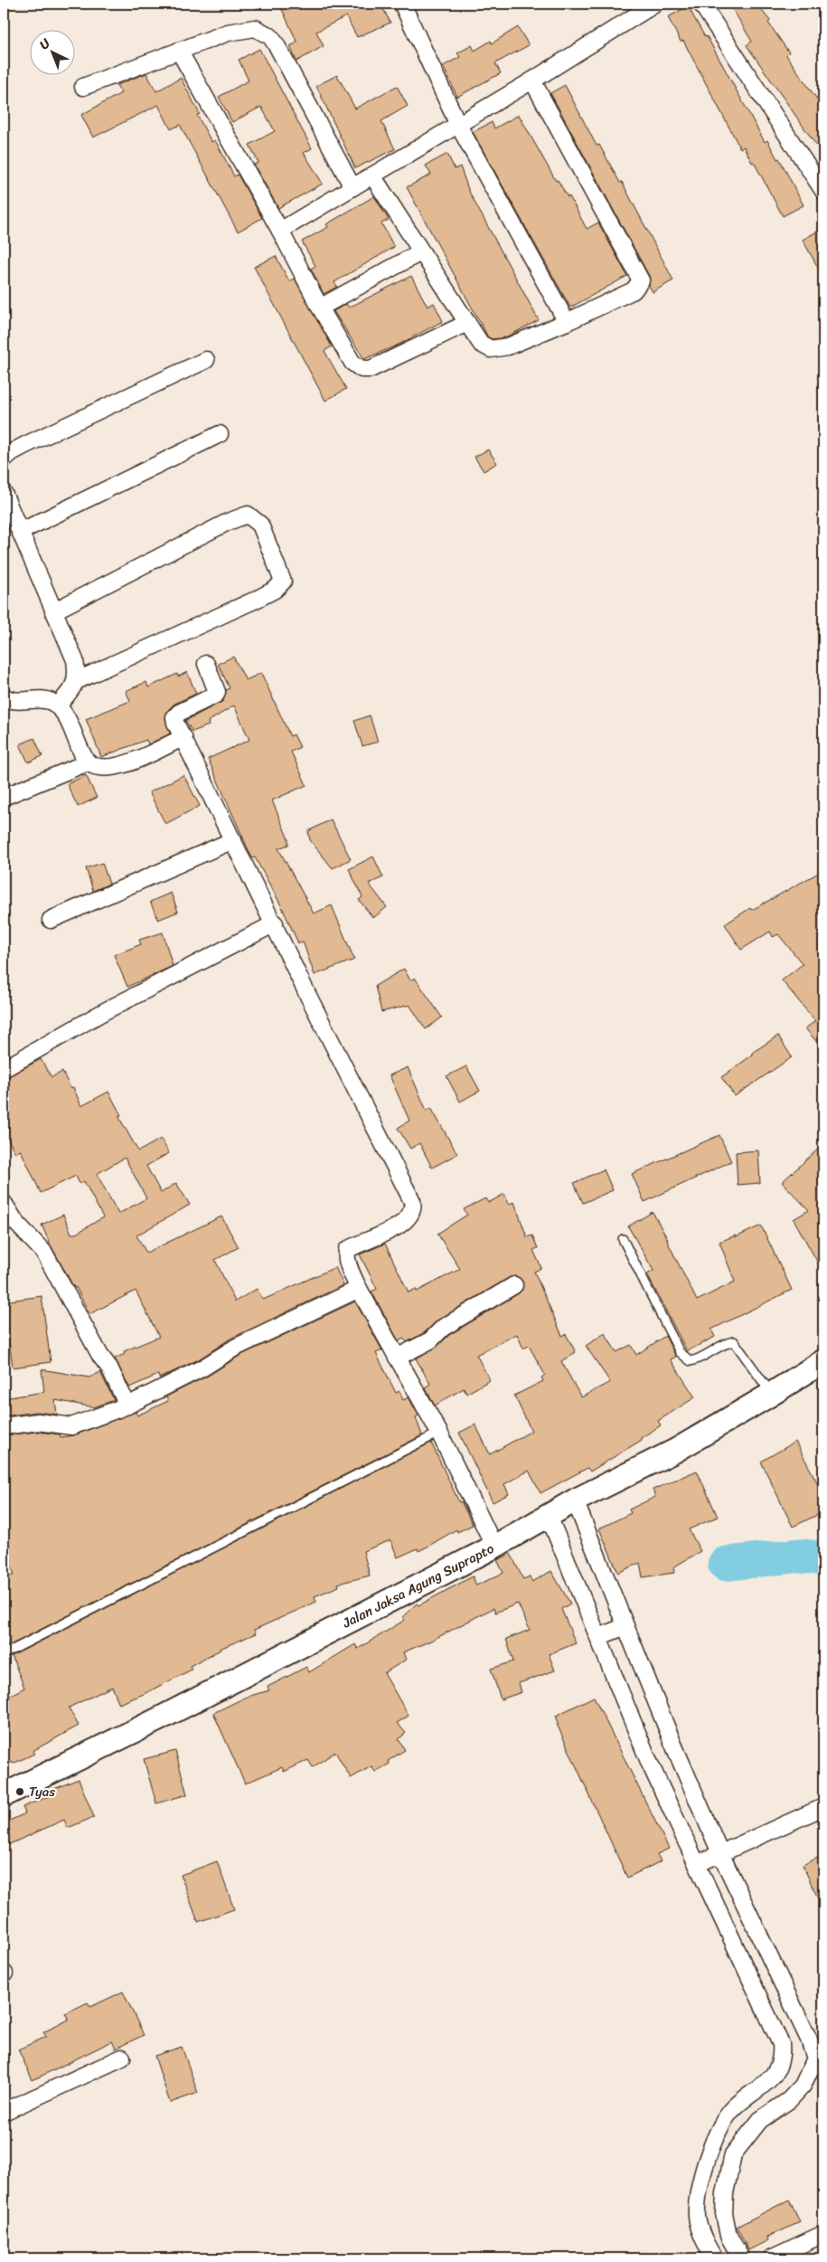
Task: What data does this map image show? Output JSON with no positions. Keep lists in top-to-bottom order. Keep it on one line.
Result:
{"streets":{"main road":["Jalan Jaksa Agung Suprapto"]},"places":["Tyas"],"north":"top left"}
